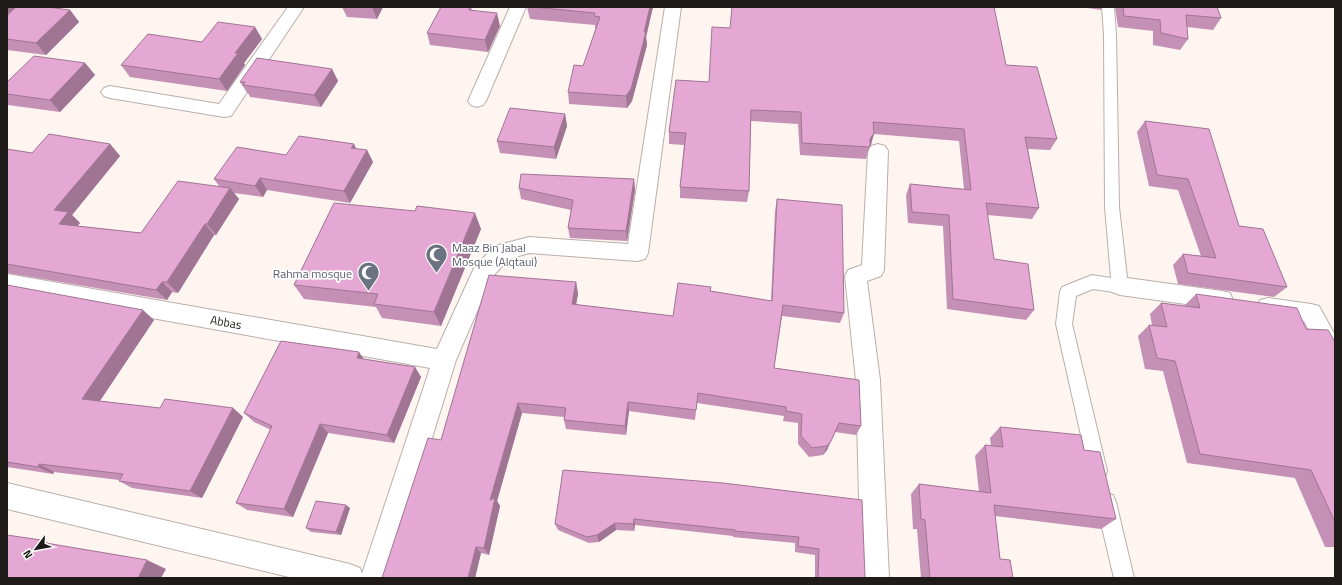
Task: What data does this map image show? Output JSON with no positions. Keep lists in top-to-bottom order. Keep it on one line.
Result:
{"streets":{"street":["Abbas"]},"places":{"mosque":["Maaz Bin Jabal Mosque (Alqtaui)","Rahma mosque"]},"north":"bottom left"}
